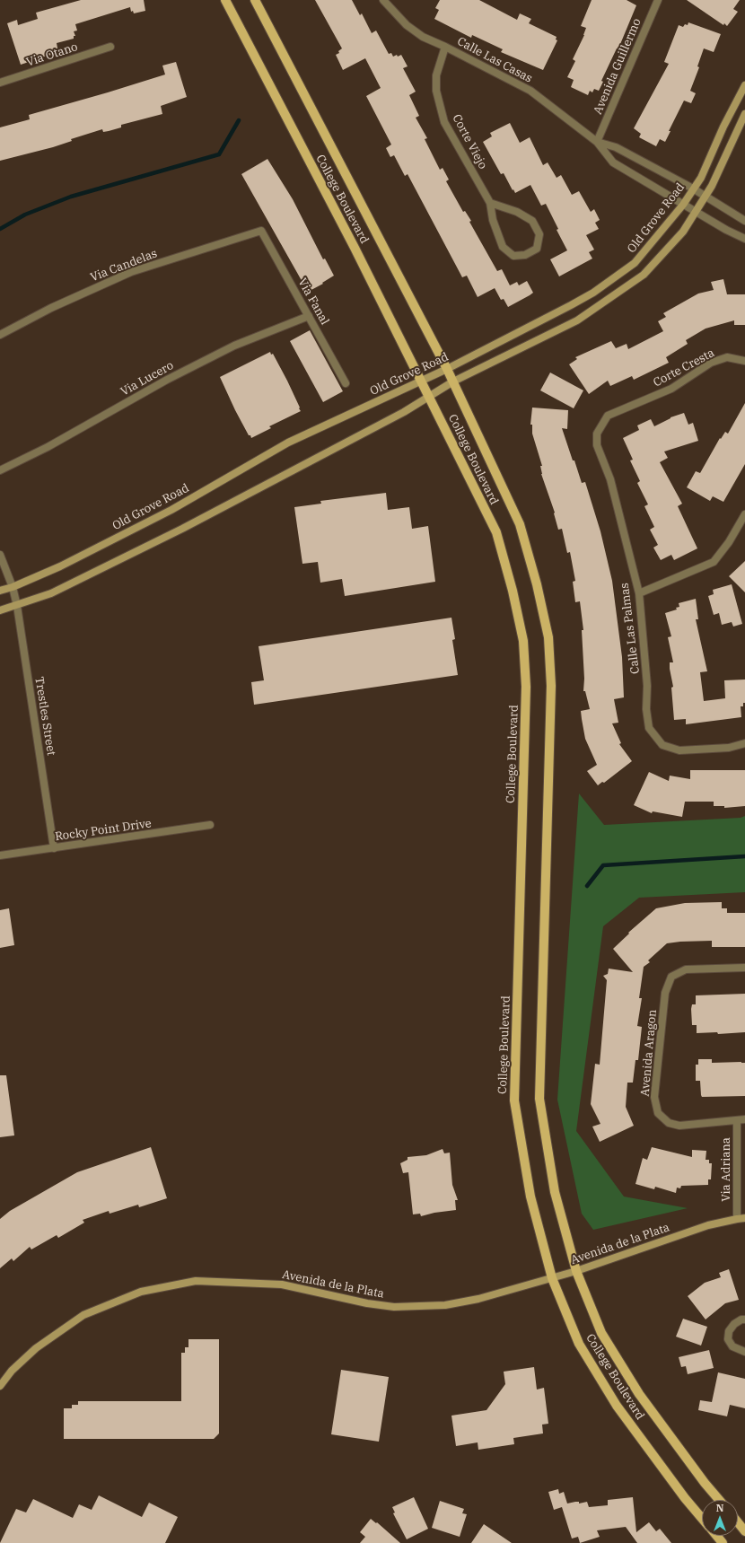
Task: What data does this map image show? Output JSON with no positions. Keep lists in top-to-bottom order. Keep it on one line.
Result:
{"streets":{"main road":["College Boulevard"],"street":["Via Otano","Calle Las Casas","Avenida Guillermo","Corte Viejo","Old Grove Road","Via Candelas","Via Fanal","Corte Cresta","Via Lucero","Calle Las Palmas","Trestles Street","Rocky Point Drive","Avenida Aragon","Via Adriana","Avenida de la Plata"]},"crossings":[["Calle Las Casas","Avenida Guillermo"],["Calle Las Casas","Corte Viejo"],["Calle Las Casas","Old Grove Road"],["College Boulevard","Old Grove Road"],["College Boulevard","Avenida de la Plata"],["Old Grove Road","Trestles Street"],["Via Candelas","Via Fanal"],["Via Fanal","Via Lucero"],["Corte Cresta","Calle Las Palmas"],["Trestles Street","Rocky Point Drive"],["Avenida Aragon","Via Adriana"],["Via Adriana","Avenida de la Plata"]],"north":"top"}
